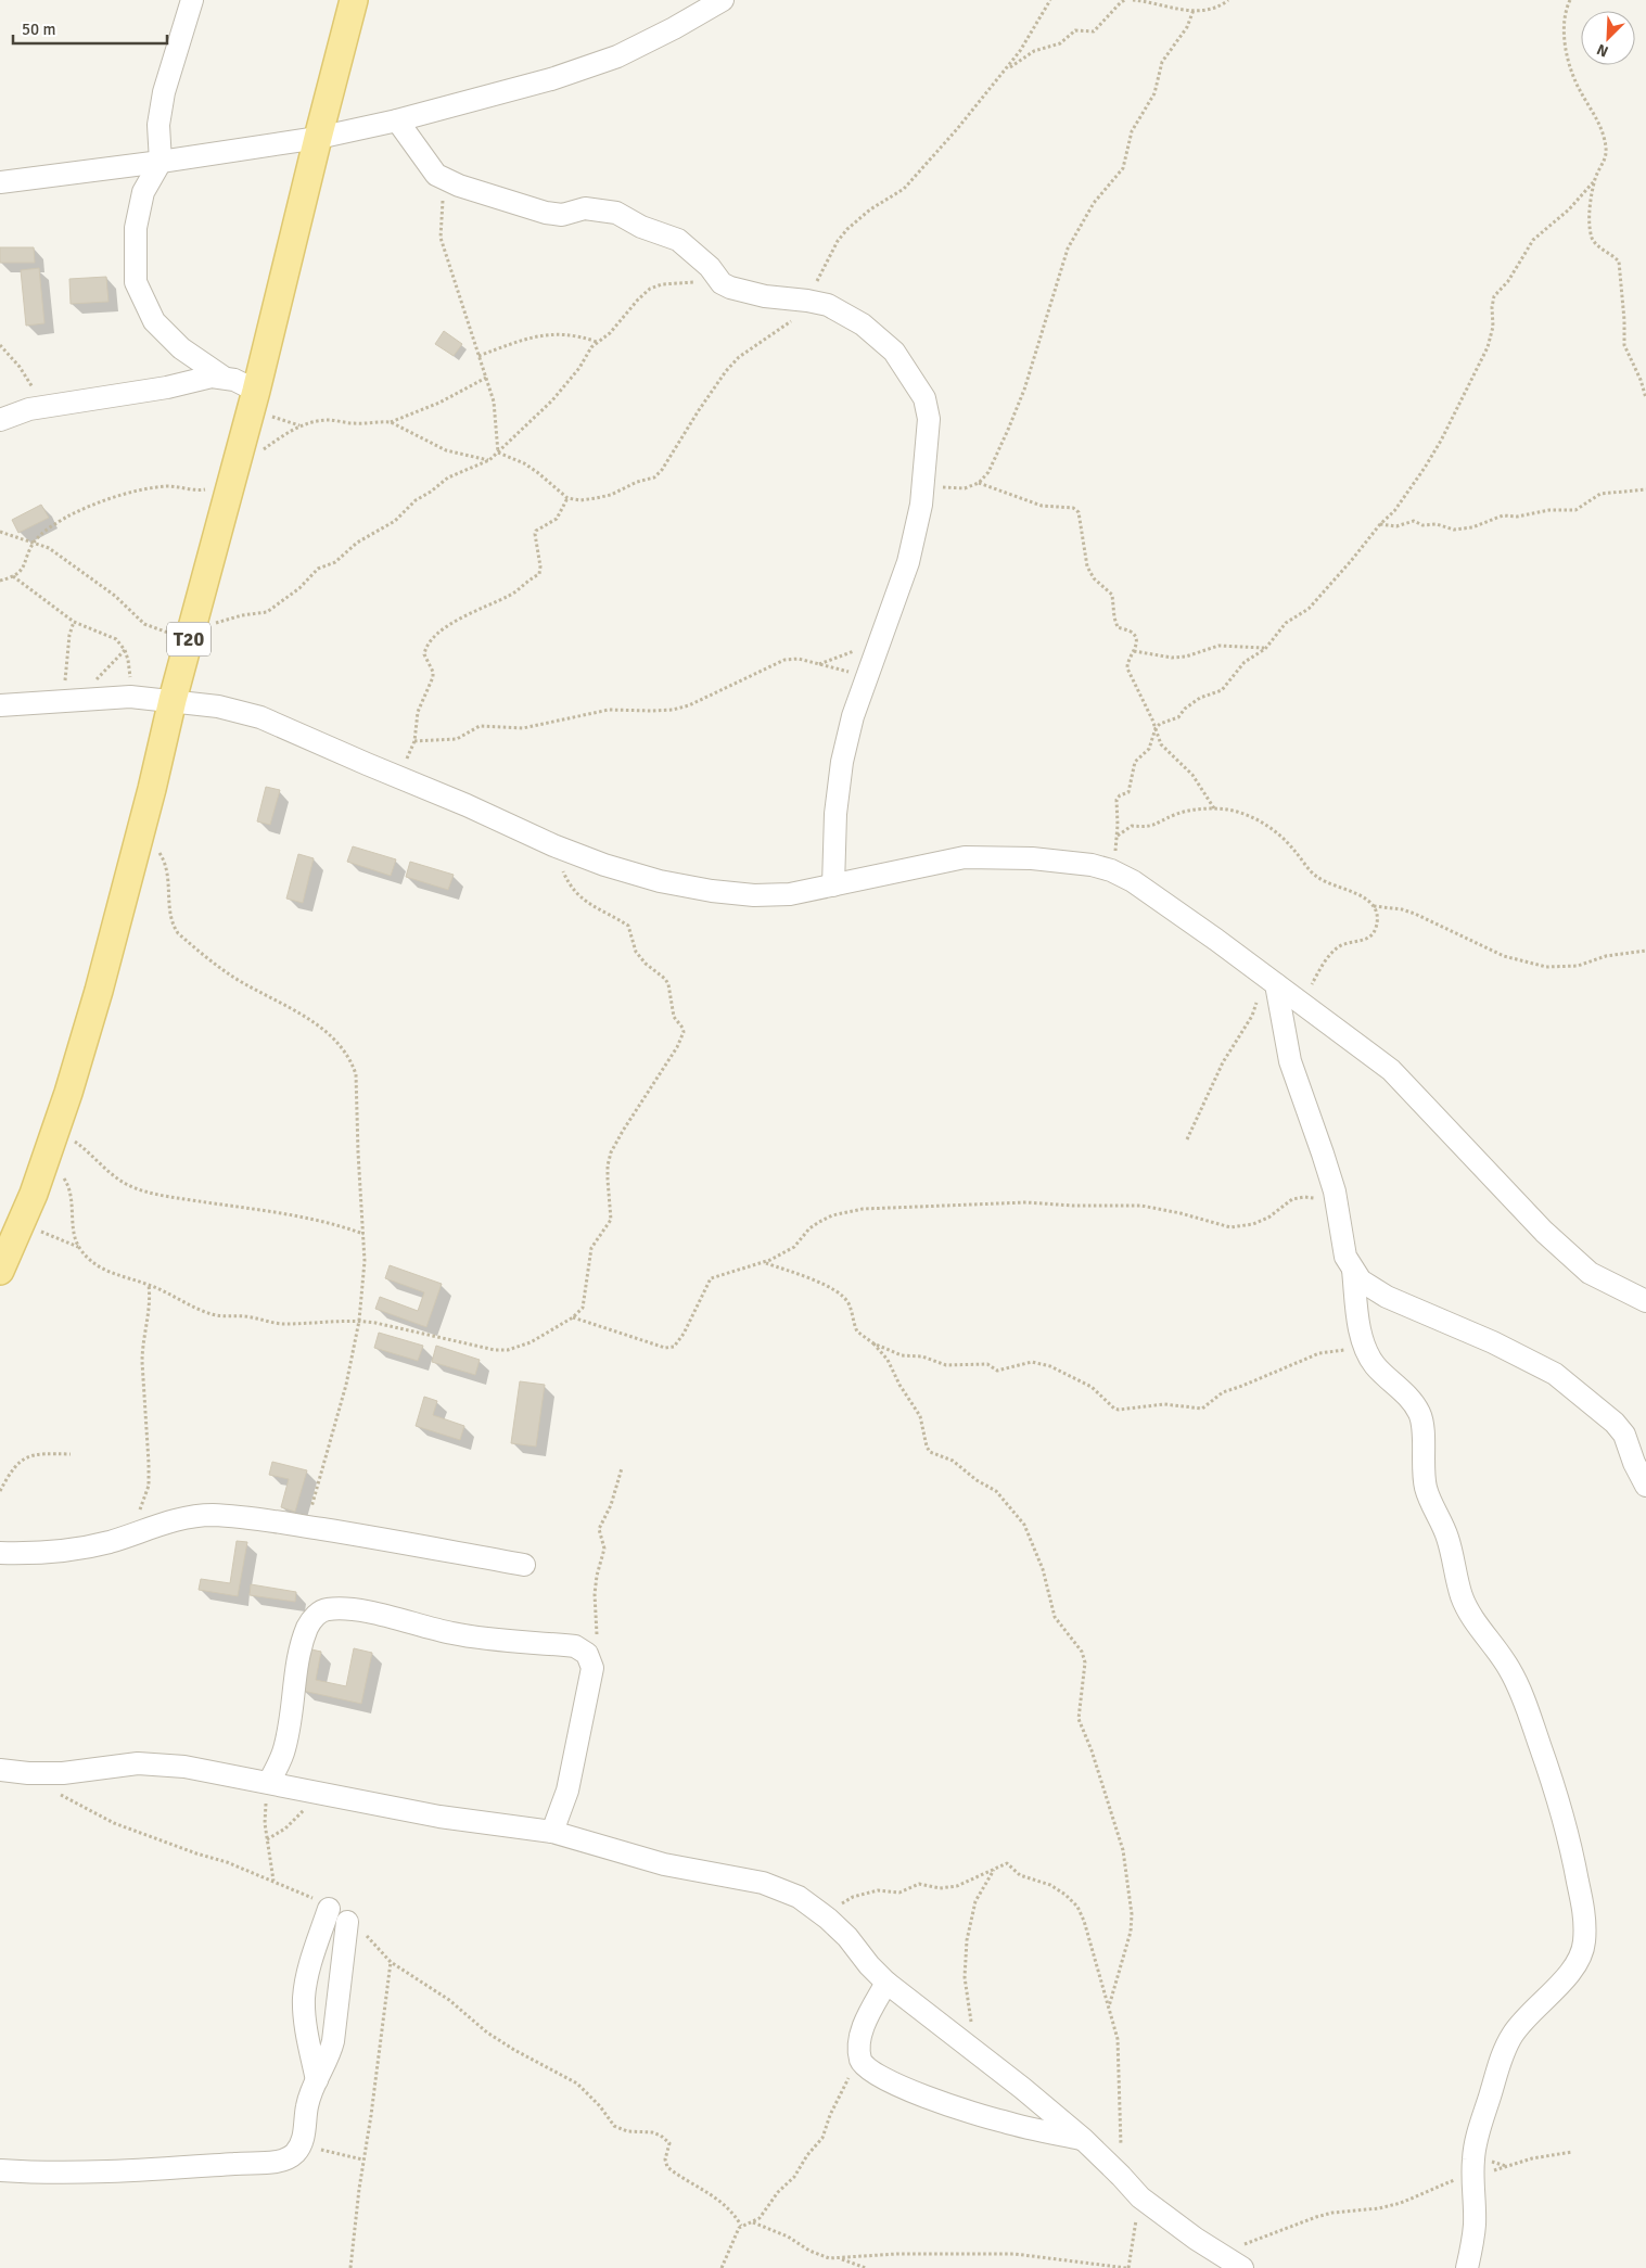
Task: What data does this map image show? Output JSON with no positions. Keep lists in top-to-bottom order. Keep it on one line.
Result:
{"streets":{"main road":["T20"]},"scale_bar":"50 m","north":"bottom left"}
